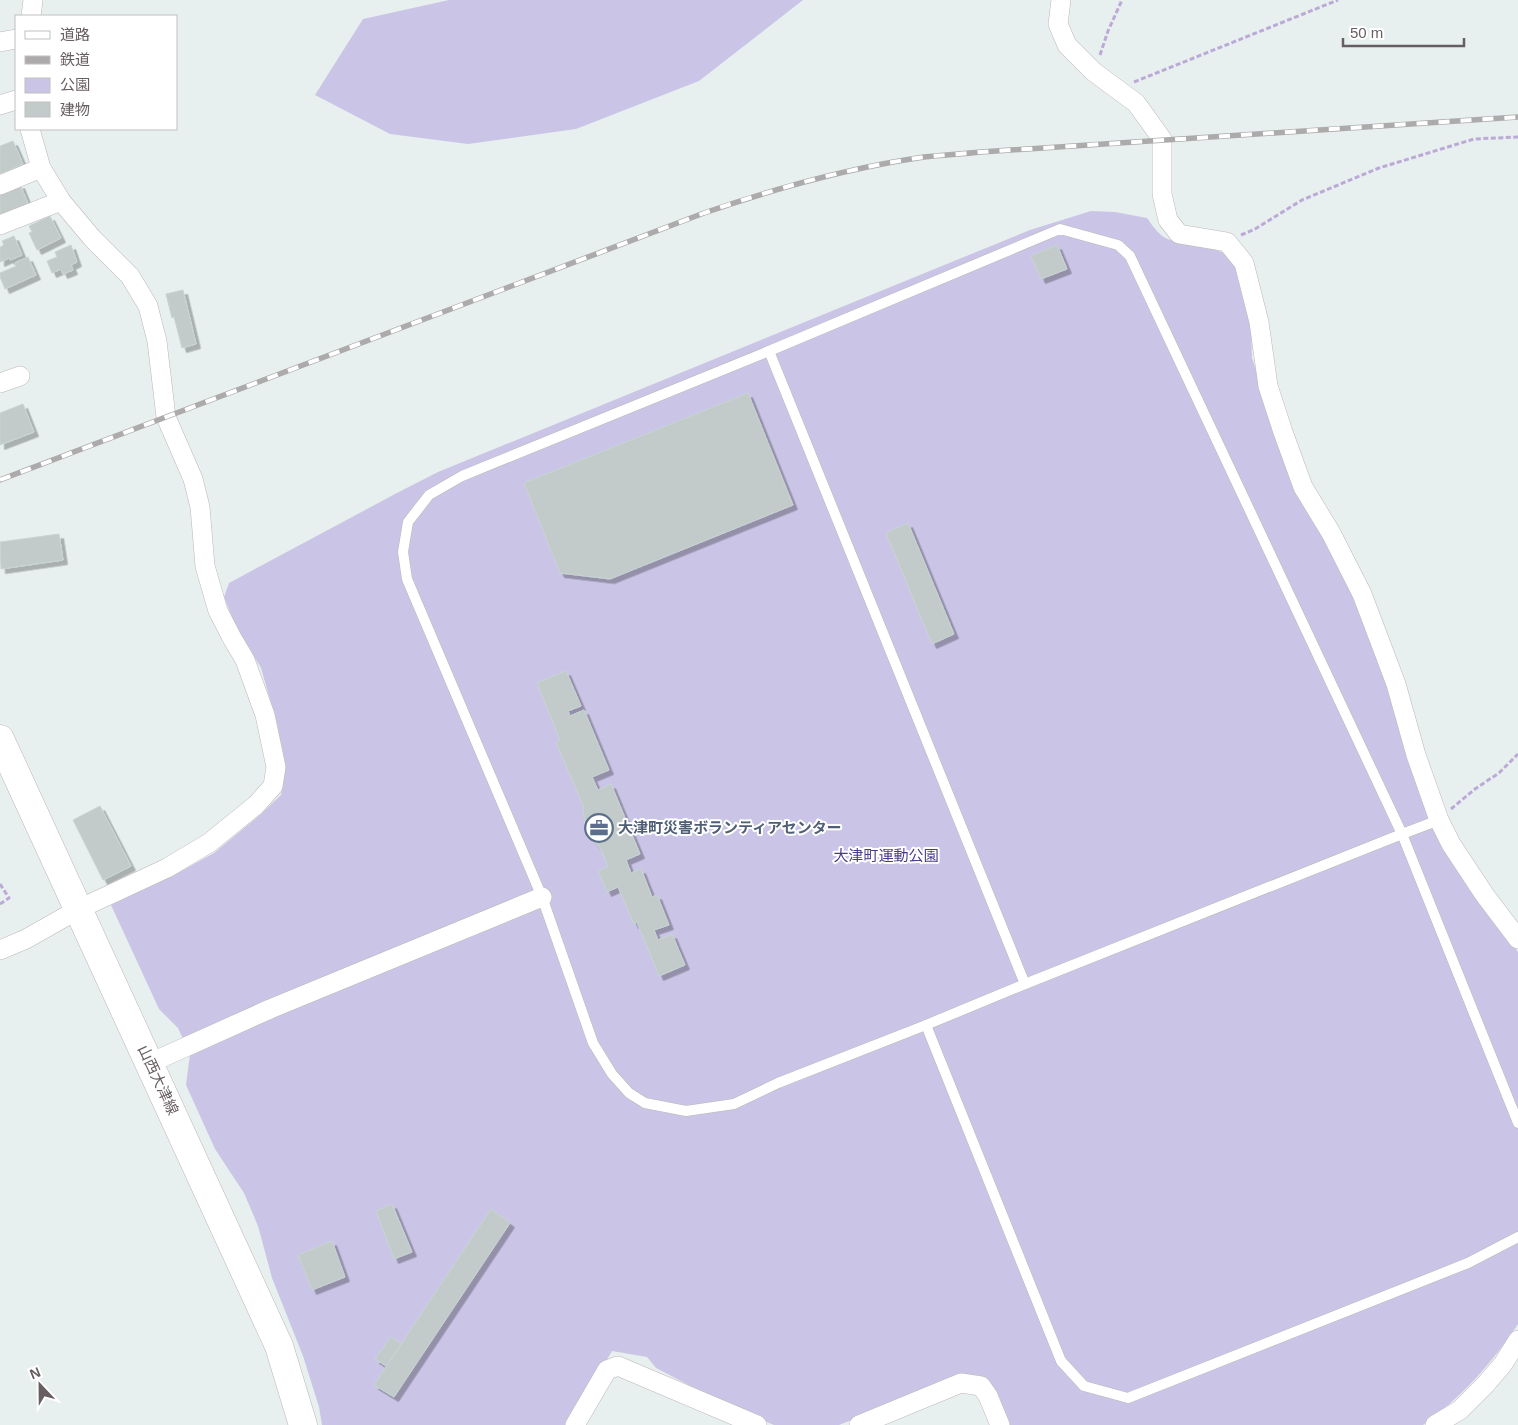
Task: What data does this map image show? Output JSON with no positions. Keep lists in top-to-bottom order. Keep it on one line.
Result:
{"streets":{"main road":["山西大津線"]},"parks":["大津町運動公園"],"places":{"office":["大津町災害ボランティアセンター"]},"legend":["道路","鉄道","公園","建物"],"scale_bar":"50 m","north":"top"}
